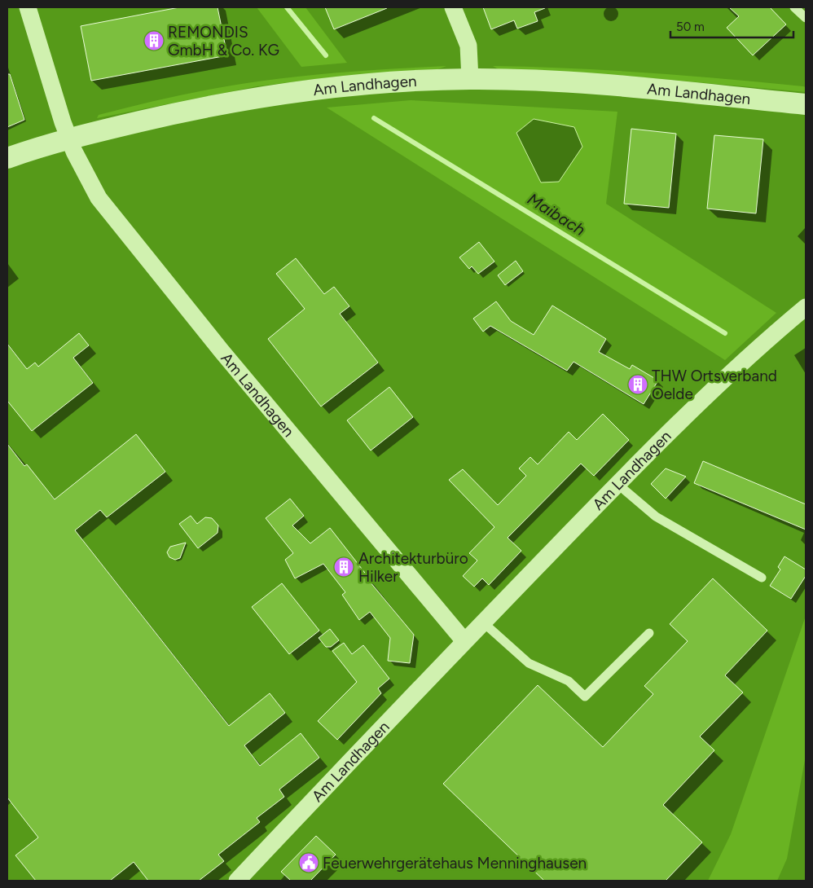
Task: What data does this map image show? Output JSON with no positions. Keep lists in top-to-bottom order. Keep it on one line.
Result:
{"streets":{"street":["Am Landhagen"]},"water":["Maibach"],"places":{"building":["REMONDIS GmbH & Co. KG","THW Ortsverband Oelde","Architekturbüro Hilker"],"public building":["Feuerwehrgerätehaus Menninghausen"]},"scale_bar":"50 m"}
